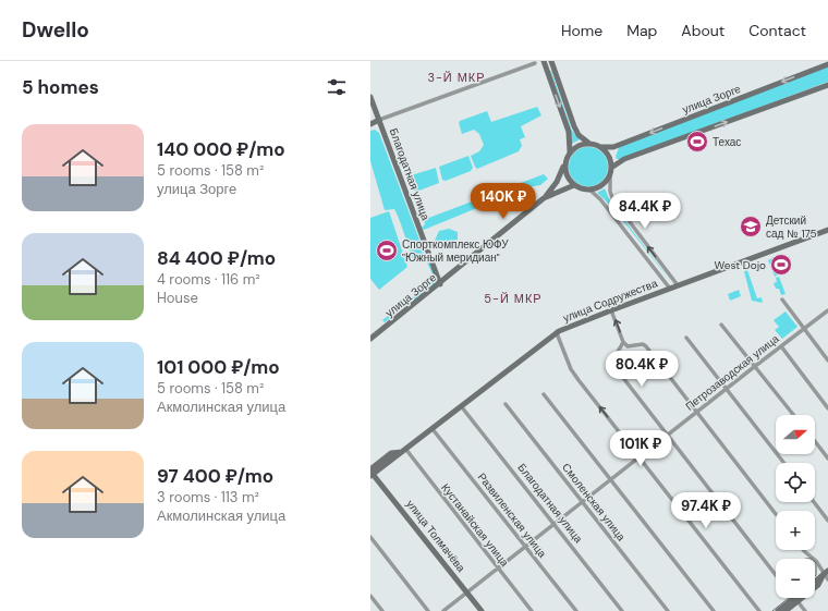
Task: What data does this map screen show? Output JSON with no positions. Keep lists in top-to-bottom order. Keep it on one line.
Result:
{"streets":{"main road":["улица Зорге","Благодатная улица","улица Содружества","улица Толмачёва"],"street":["Петрозаводская улица","Смоленская улица","Развиленская улица","Кустанайская улица"]},"crossings":[["улица Зорге","Благодатная улица"],["Благодатная улица","улица Содружества"],["Благодатная улица","Петрозаводская улица"],["улица Содружества","Развиленская улица"],["улица Содружества","Кустанайская улица"],["улица Содружества","улица Толмачёва"],["Петрозаводская улица","Смоленская улица"],["Петрозаводская улица","Развиленская улица"],["Петрозаводская улица","Кустанайская улица"],["Петрозаводская улица","улица Толмачёва"]],"districts":["3-Й МКР","5-Й МКР"],"places":{"sports":["Техас","Спорткомплекс ЮФУ \"Южный меридиан\"","West Dojo"],"school or university":["Детский сад № 175"]},"north":"right","page":{"header":"Dwello","nav":["Home","Map","About","Contact"],"heading":"5 homes","list":[{"name":"140 000 ₽/mo","note":"5 rooms · 158 m² · улица Зорге"},{"name":"84 400 ₽/mo","note":"4 rooms · 116 m² · House"},{"name":"101 000 ₽/mo","note":"5 rooms · 158 m² · Акмолинская улица"},{"name":"97 400 ₽/mo","note":"3 rooms · 113 m² · Акмолинская улица"}],"price":["140K ₽","84.4K ₽","80.4K ₽","101K ₽","97.4K ₽"],"map_buttons":["+","−"]}}
